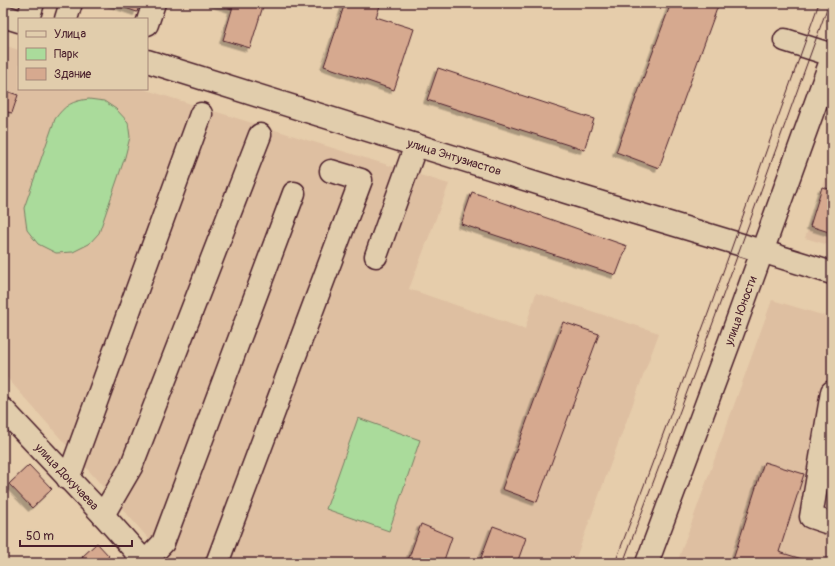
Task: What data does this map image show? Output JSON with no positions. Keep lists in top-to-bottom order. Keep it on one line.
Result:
{"streets":{"street":["улица Энтузиастов","улица Юности","улица Докучаева"]},"crossings":[["улица Энтузиастов","улица Юности"]],"legend":["Улица","Парк","Здание"],"scale_bar":"50 m"}
